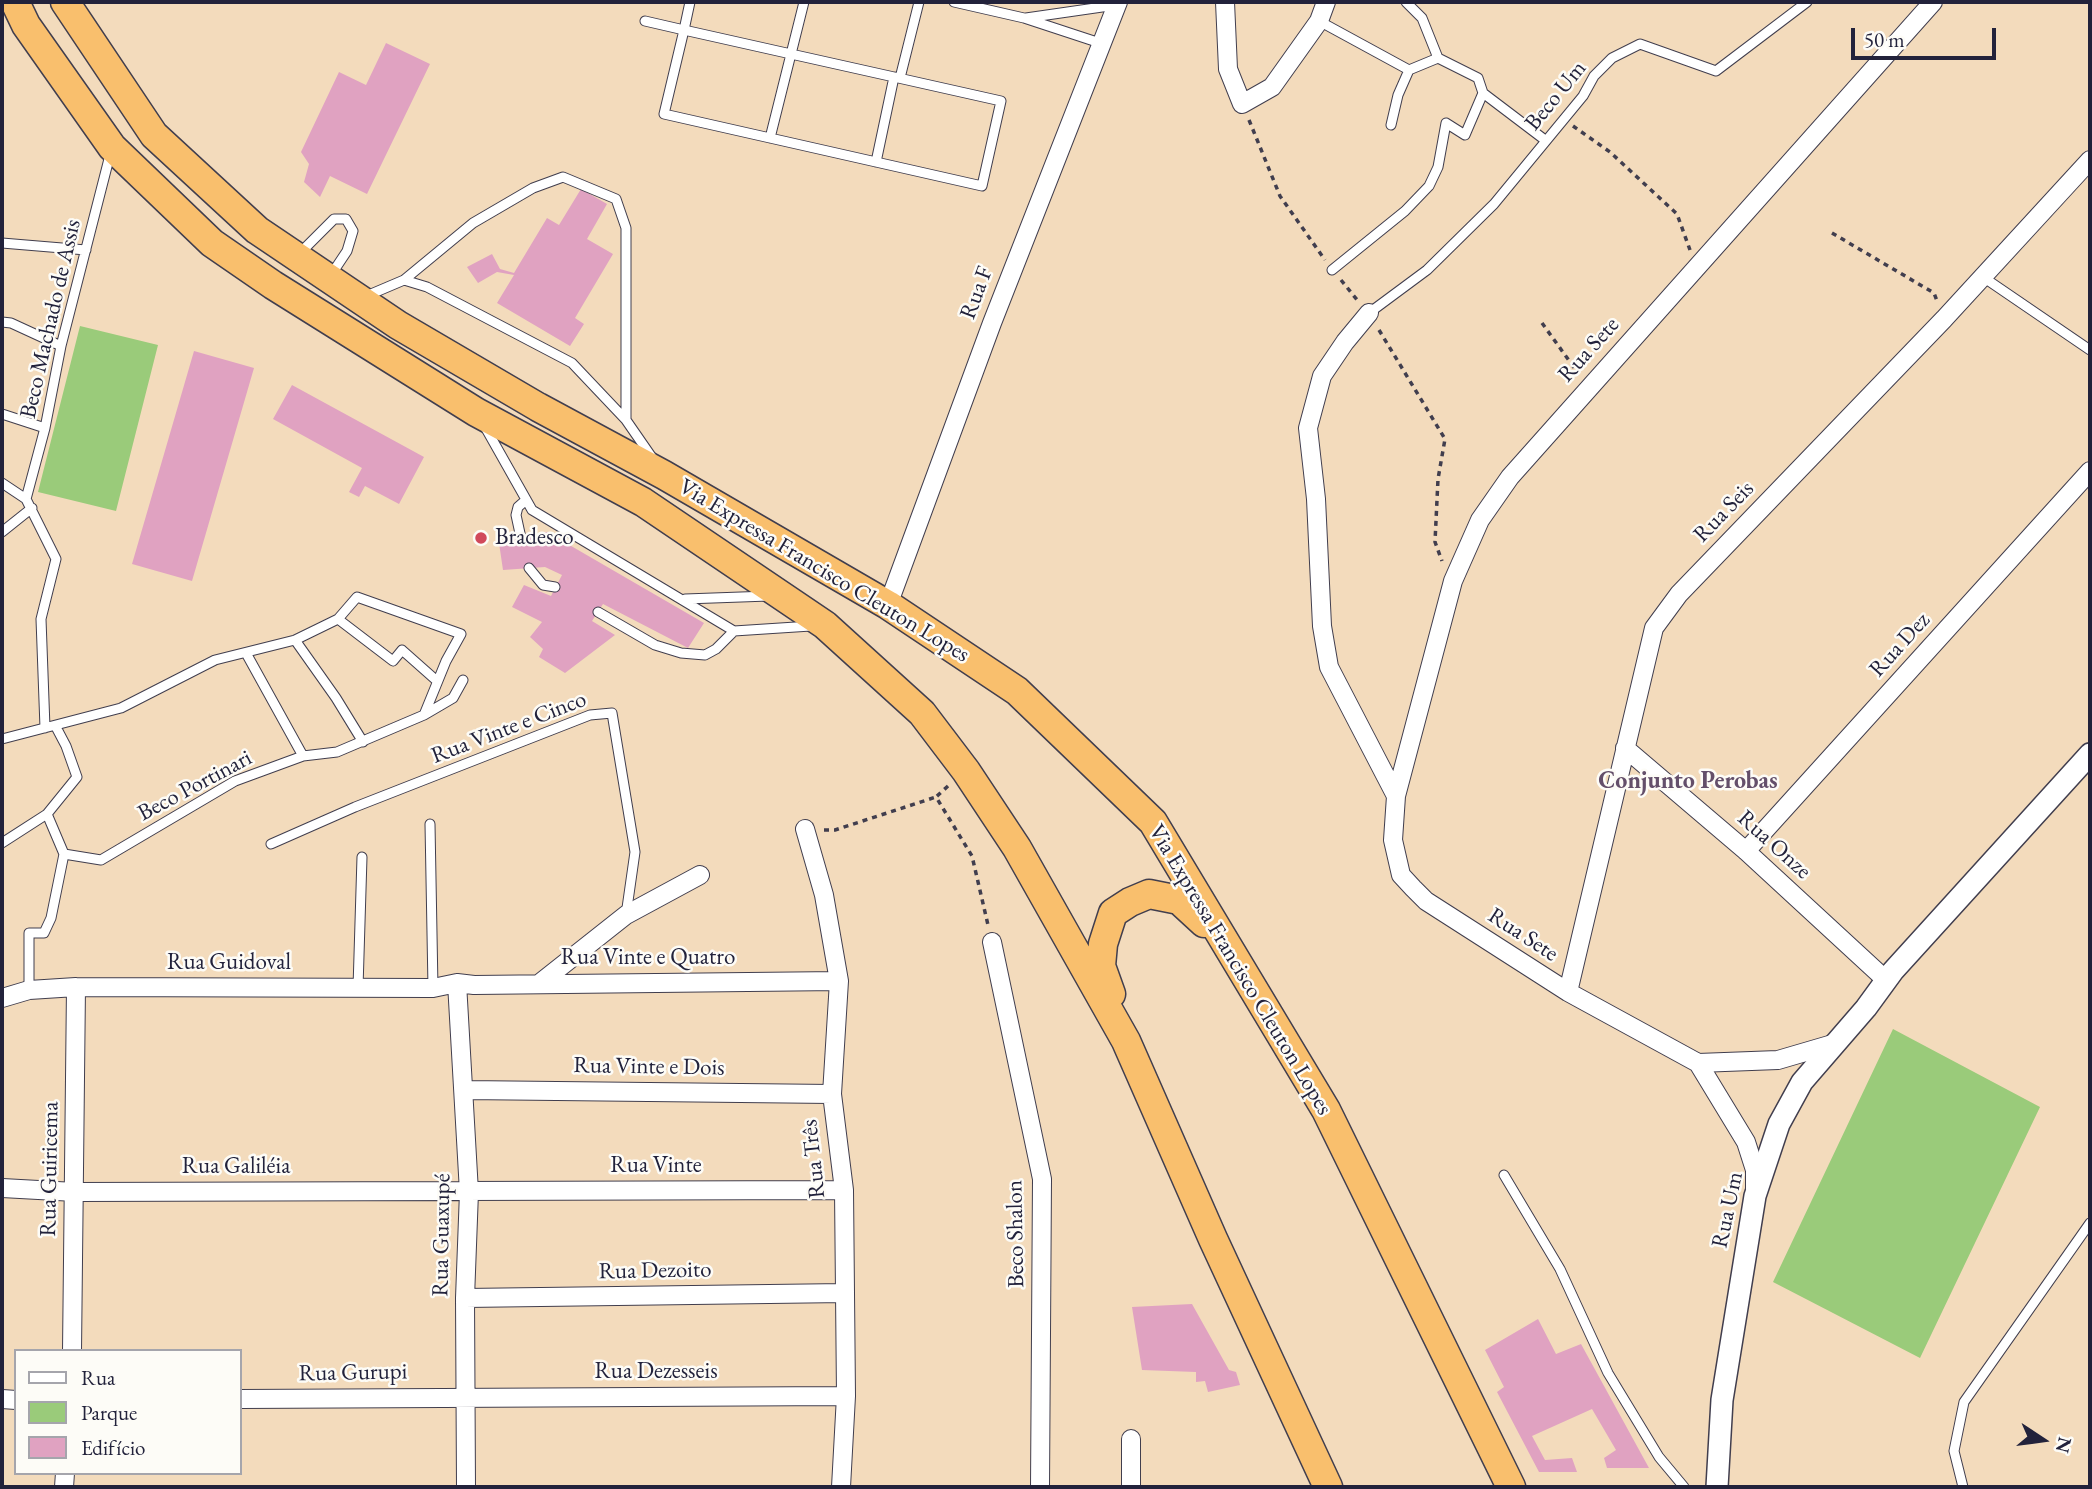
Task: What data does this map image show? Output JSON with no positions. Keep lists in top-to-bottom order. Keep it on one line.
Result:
{"streets":{"highway":["Via Expressa Francisco Cleuton Lopes"],"street":["Rua F","Rua Sete","Rua Seis","Rua Dez","Rua Onze","Rua Vinte e Quatro","Rua Guidoval","Rua Vinte e Dois","Rua Três","Rua Vinte","Rua Galiléia","Rua Guiricema","Rua Um","Beco Shalon","Rua Guaxupé","Rua Dezoito","Rua Dezesseis","Rua Gurupi"],"lane":["Beco Um","Beco Machado de Assis","Rua Vinte e Cinco","Beco Portinari"]},"crossings":[["Rua F","Via Expressa Francisco Cleuton Lopes"],["Beco Machado de Assis","Via Expressa Francisco Cleuton Lopes"],["Rua Sete","Rua Seis"],["Rua Seis","Rua Onze"],["Rua Dez","Rua Onze"],["Rua Onze","Rua Um"],["Rua Vinte e Quatro","Rua Guidoval"],["Rua Vinte e Quatro","Rua Três"],["Rua Vinte e Quatro","Rua Guaxupé"],["Rua Guidoval","Rua Guiricema"],["Rua Guidoval","Rua Guaxupé"],["Rua Vinte e Dois","Rua Três"],["Rua Vinte e Dois","Rua Guaxupé"],["Rua Três","Rua Vinte"],["Rua Três","Rua Dezoito"],["Rua Três","Rua Dezesseis"],["Rua Vinte","Rua Galiléia"],["Rua Vinte","Rua Guaxupé"],["Rua Galiléia","Rua Guiricema"],["Rua Galiléia","Rua Guaxupé"],["Rua Guaxupé","Rua Dezoito"],["Rua Guaxupé","Rua Dezesseis"],["Rua Guaxupé","Rua Gurupi"],["Rua Dezesseis","Rua Gurupi"]],"districts":["Conjunto Perobas"],"places":["Bradesco"],"legend":["Rua","Parque","Edifício"],"scale_bar":"50 m","north":"right"}
